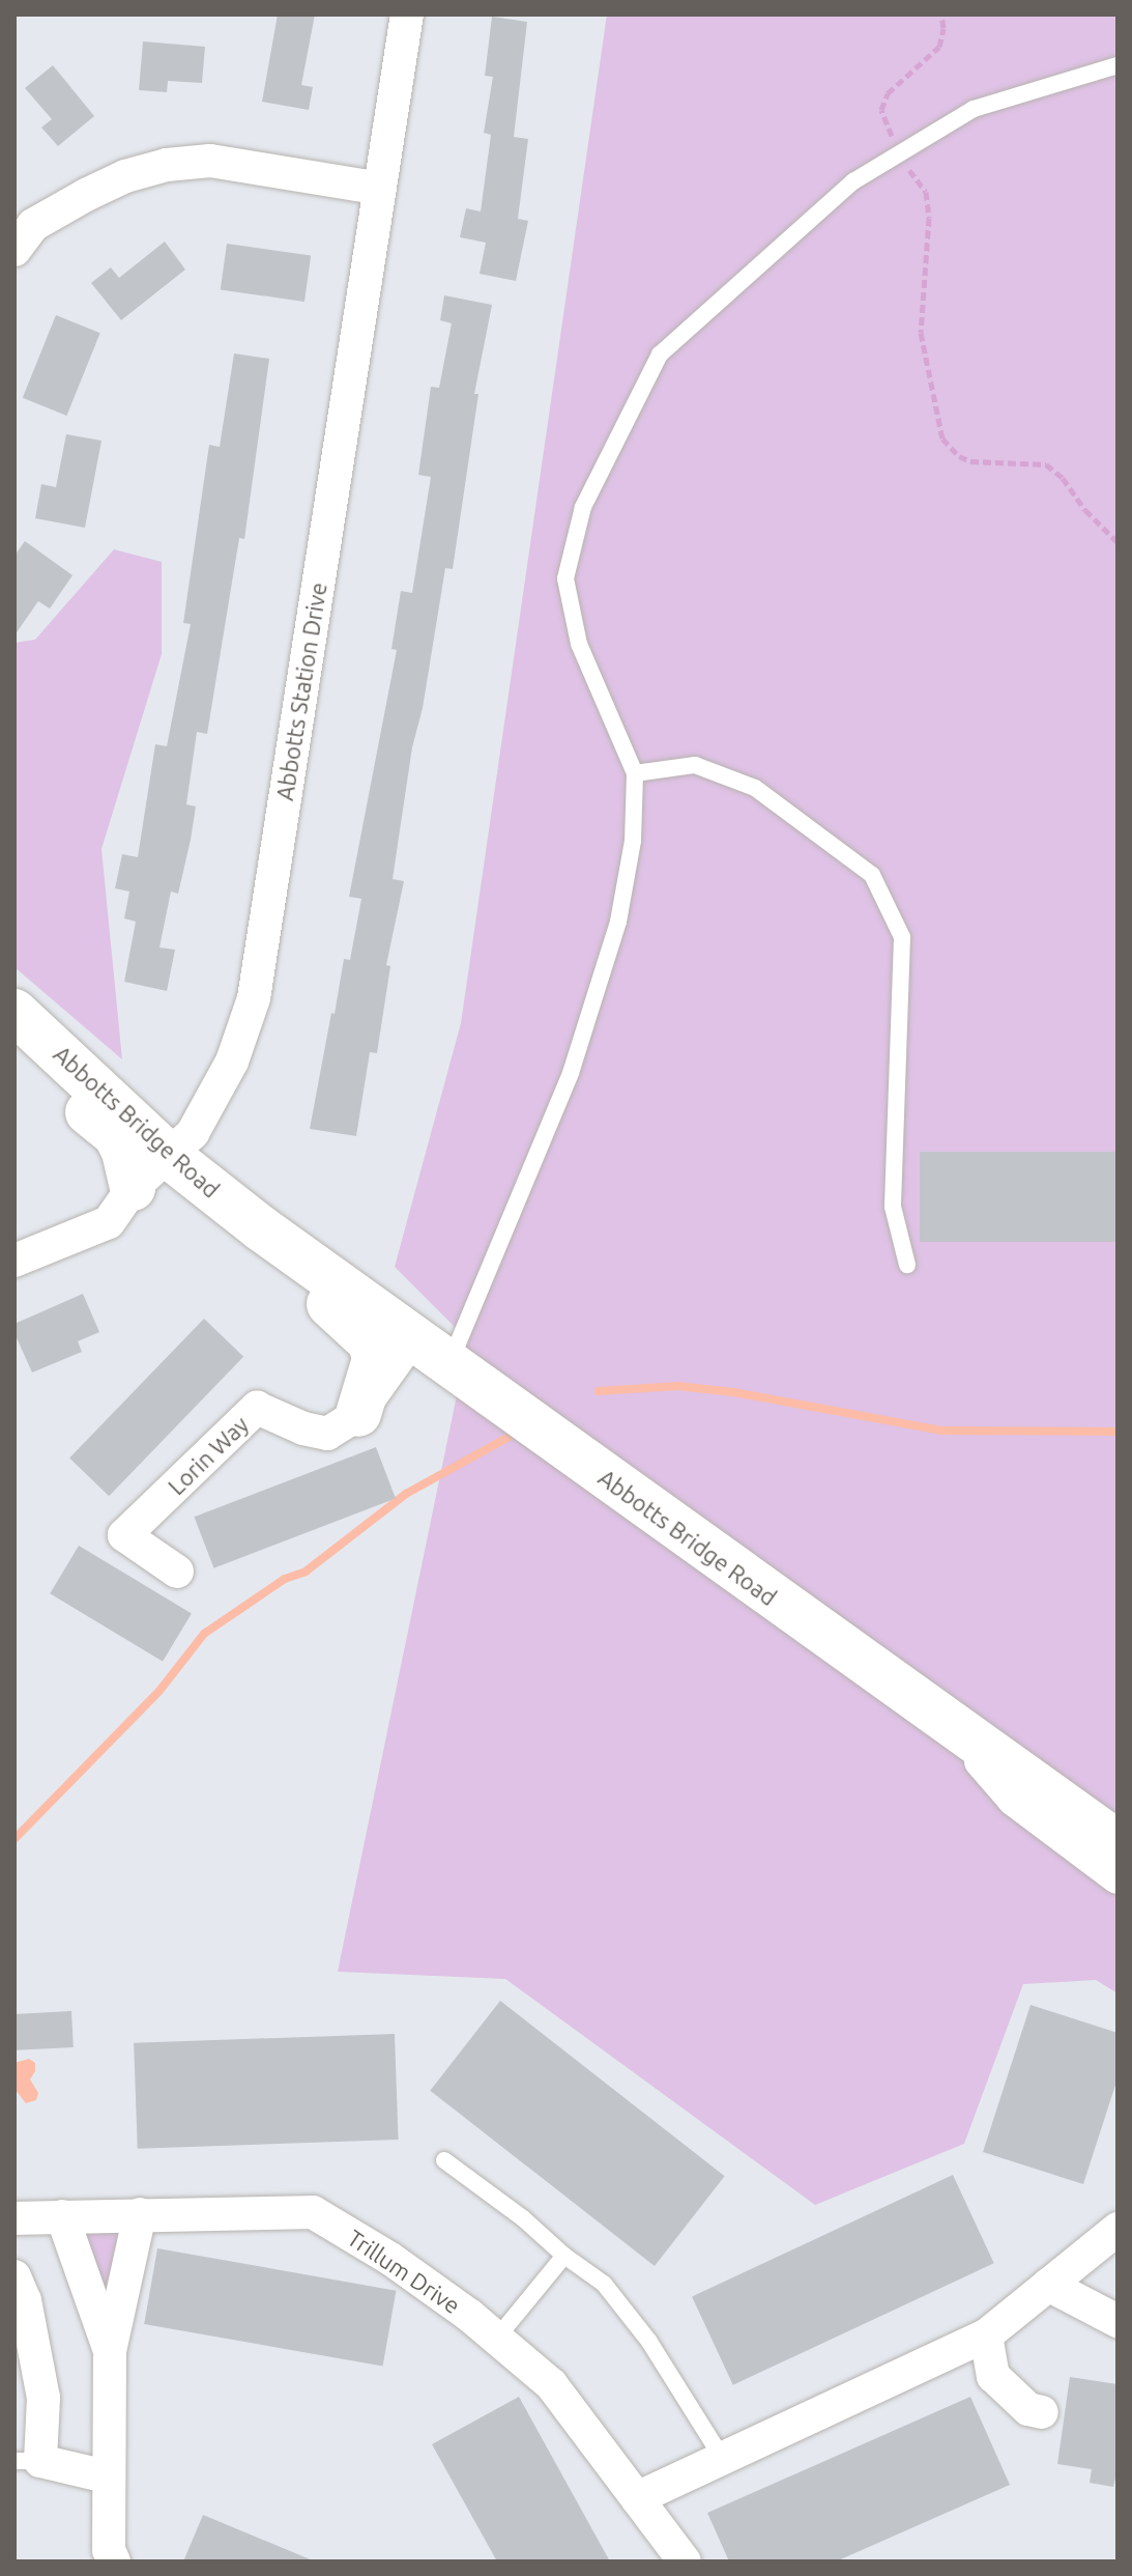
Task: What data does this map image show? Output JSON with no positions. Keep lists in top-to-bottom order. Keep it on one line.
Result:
{"streets":{"main road":["Abbotts Bridge Road"],"street":["Abbotts Station Drive","Lorin Way","Trillum Drive"]},"crossings":[["Abbotts Station Drive","Abbotts Bridge Road"],["Abbotts Bridge Road","Lorin Way"]]}
